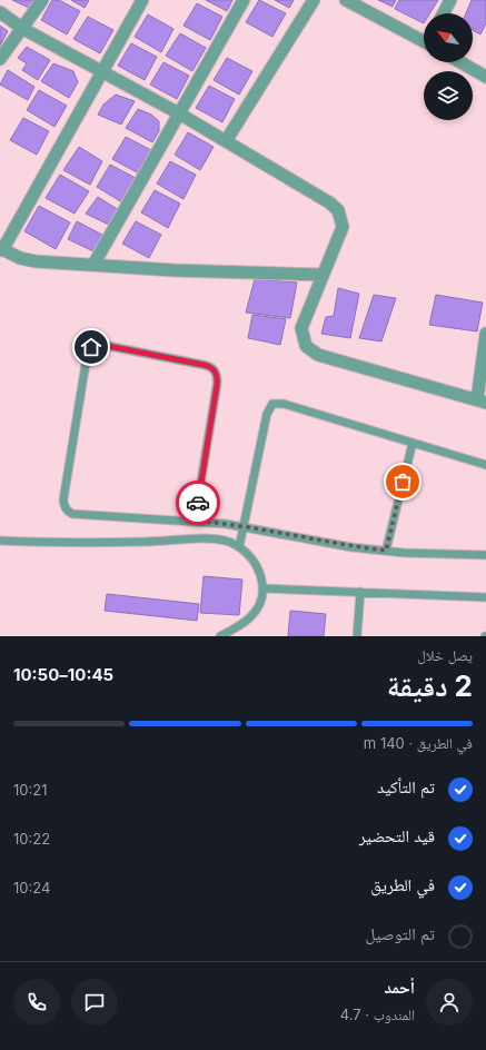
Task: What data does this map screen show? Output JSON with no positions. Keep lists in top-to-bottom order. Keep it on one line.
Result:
{"north":"top left","page":{"heading":["2 دقيقة","يصل خلال","10:45–10:50"],"panel":["أحمد","المندوب · 4.7"],"bar":"في الطريق · 140 m","list":[["تم التأكيد","10:21"],["قيد التحضير","10:22"],["في الطريق","10:24"],"تم التوصيل"]}}
